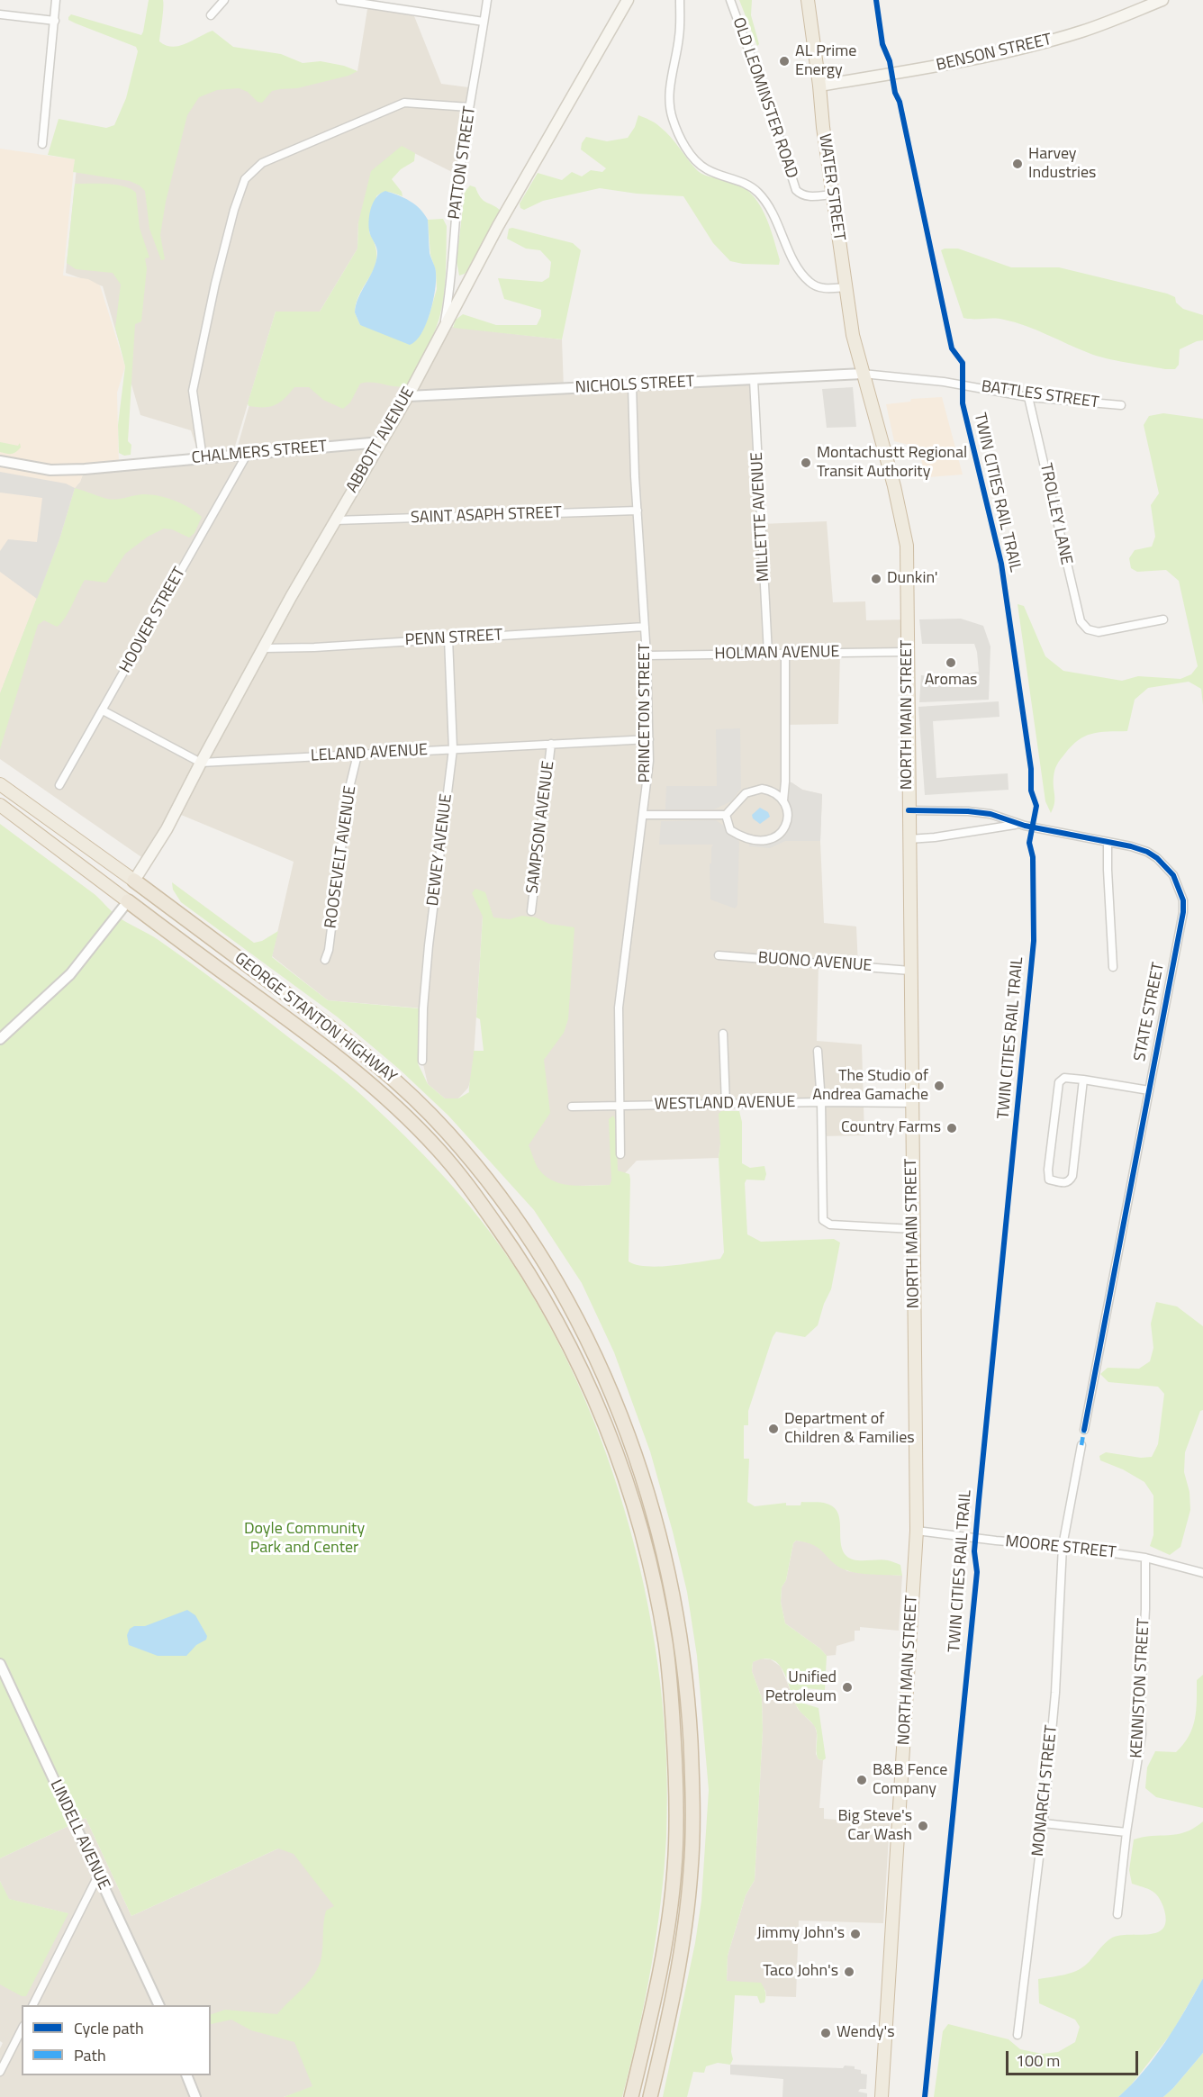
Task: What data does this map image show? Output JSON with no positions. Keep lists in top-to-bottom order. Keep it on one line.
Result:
{"streets":{"highway":["WATER STREET","NORTH MAIN STREET","GEORGE STANTON HIGHWAY"],"main road":["BENSON STREET","ABBOTT AVENUE"],"street":["OLD LEOMINSTER ROAD","PATTON STREET","NICHOLS STREET","BATTLES STREET","CHALMERS STREET","TROLLEY LANE","SAINT ASAPH STREET","MILLETTE AVENUE","HOOVER STREET","PENN STREET","HOLMAN AVENUE","PRINCETON STREET","LELAND AVENUE","SAMPSON AVENUE","DEWEY AVENUE","ROOSEVELT AVENUE","BUONO AVENUE","STATE STREET","WESTLAND AVENUE","MOORE STREET","KENNISTON STREET","MONARCH STREET","LINDELL AVENUE"],"cycle path":["TWIN CITIES RAIL TRAIL"]},"crossings":[["BENSON STREET","WATER STREET"],["OLD LEOMINSTER ROAD","WATER STREET"],["PATTON STREET","ABBOTT AVENUE"],["WATER STREET","NICHOLS STREET"],["WATER STREET","BATTLES STREET"],["WATER STREET","NORTH MAIN STREET"],["NICHOLS STREET","BATTLES STREET"],["NICHOLS STREET","ABBOTT AVENUE"],["NICHOLS STREET","MILLETTE AVENUE"],["NICHOLS STREET","PRINCETON STREET"],["NICHOLS STREET","NORTH MAIN STREET"],["BATTLES STREET","TROLLEY LANE"],["BATTLES STREET","NORTH MAIN STREET"],["ABBOTT AVENUE","CHALMERS STREET"],["ABBOTT AVENUE","SAINT ASAPH STREET"],["ABBOTT AVENUE","PENN STREET"],["ABBOTT AVENUE","LELAND AVENUE"],["ABBOTT AVENUE","GEORGE STANTON HIGHWAY"],["CHALMERS STREET","HOOVER STREET"],["SAINT ASAPH STREET","PRINCETON STREET"],["MILLETTE AVENUE","HOLMAN AVENUE"],["PENN STREET","PRINCETON STREET"],["PENN STREET","DEWEY AVENUE"],["HOLMAN AVENUE","PRINCETON STREET"],["HOLMAN AVENUE","NORTH MAIN STREET"],["PRINCETON STREET","LELAND AVENUE"],["PRINCETON STREET","WESTLAND AVENUE"],["NORTH MAIN STREET","BUONO AVENUE"],["NORTH MAIN STREET","STATE STREET"],["NORTH MAIN STREET","WESTLAND AVENUE"],["NORTH MAIN STREET","MOORE STREET"],["LELAND AVENUE","SAMPSON AVENUE"],["LELAND AVENUE","DEWEY AVENUE"],["LELAND AVENUE","ROOSEVELT AVENUE"],["MOORE STREET","KENNISTON STREET"],["MOORE STREET","MONARCH STREET"]],"parks":["Doyle Community Park and Center"],"places":["AL Prime Energy","Harvey Industries","Montachustt Regional Transit Authority","Dunkin'","Aromas","The Studio of Andrea Gamache","Country Farms","Department of Children & Families","Unified Petroleum","B&B Fence Company","Big Steve's Car Wash","Jimmy John's","Taco John's","Wendy's"],"legend":["Cycle path","Path"],"scale_bar":"100 m"}
